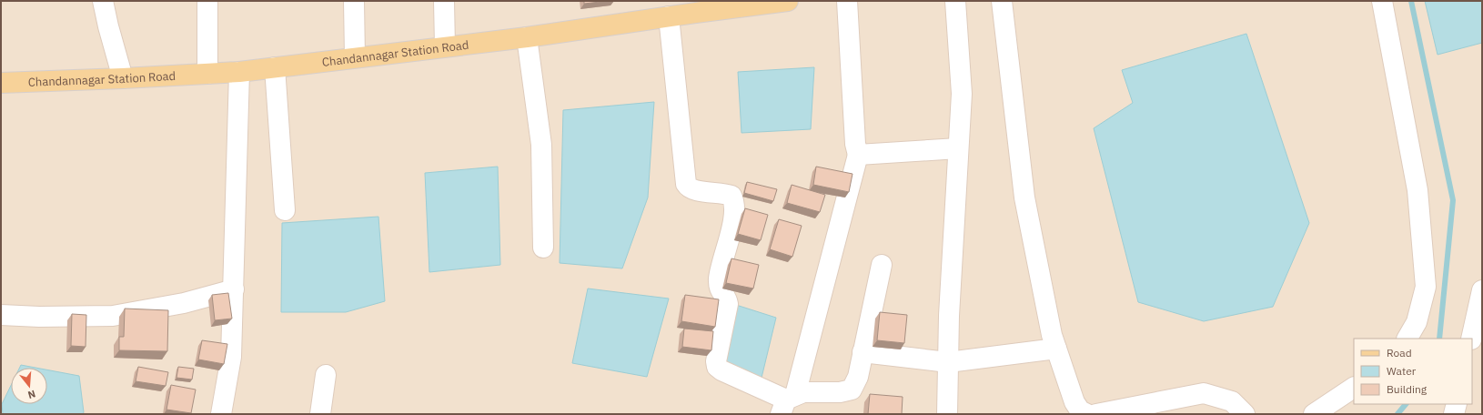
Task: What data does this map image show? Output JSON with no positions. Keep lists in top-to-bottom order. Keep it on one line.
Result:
{"streets":{"main road":["Chandannagar Station Road"]},"legend":["Road","Water","Building"],"north":"bottom"}
